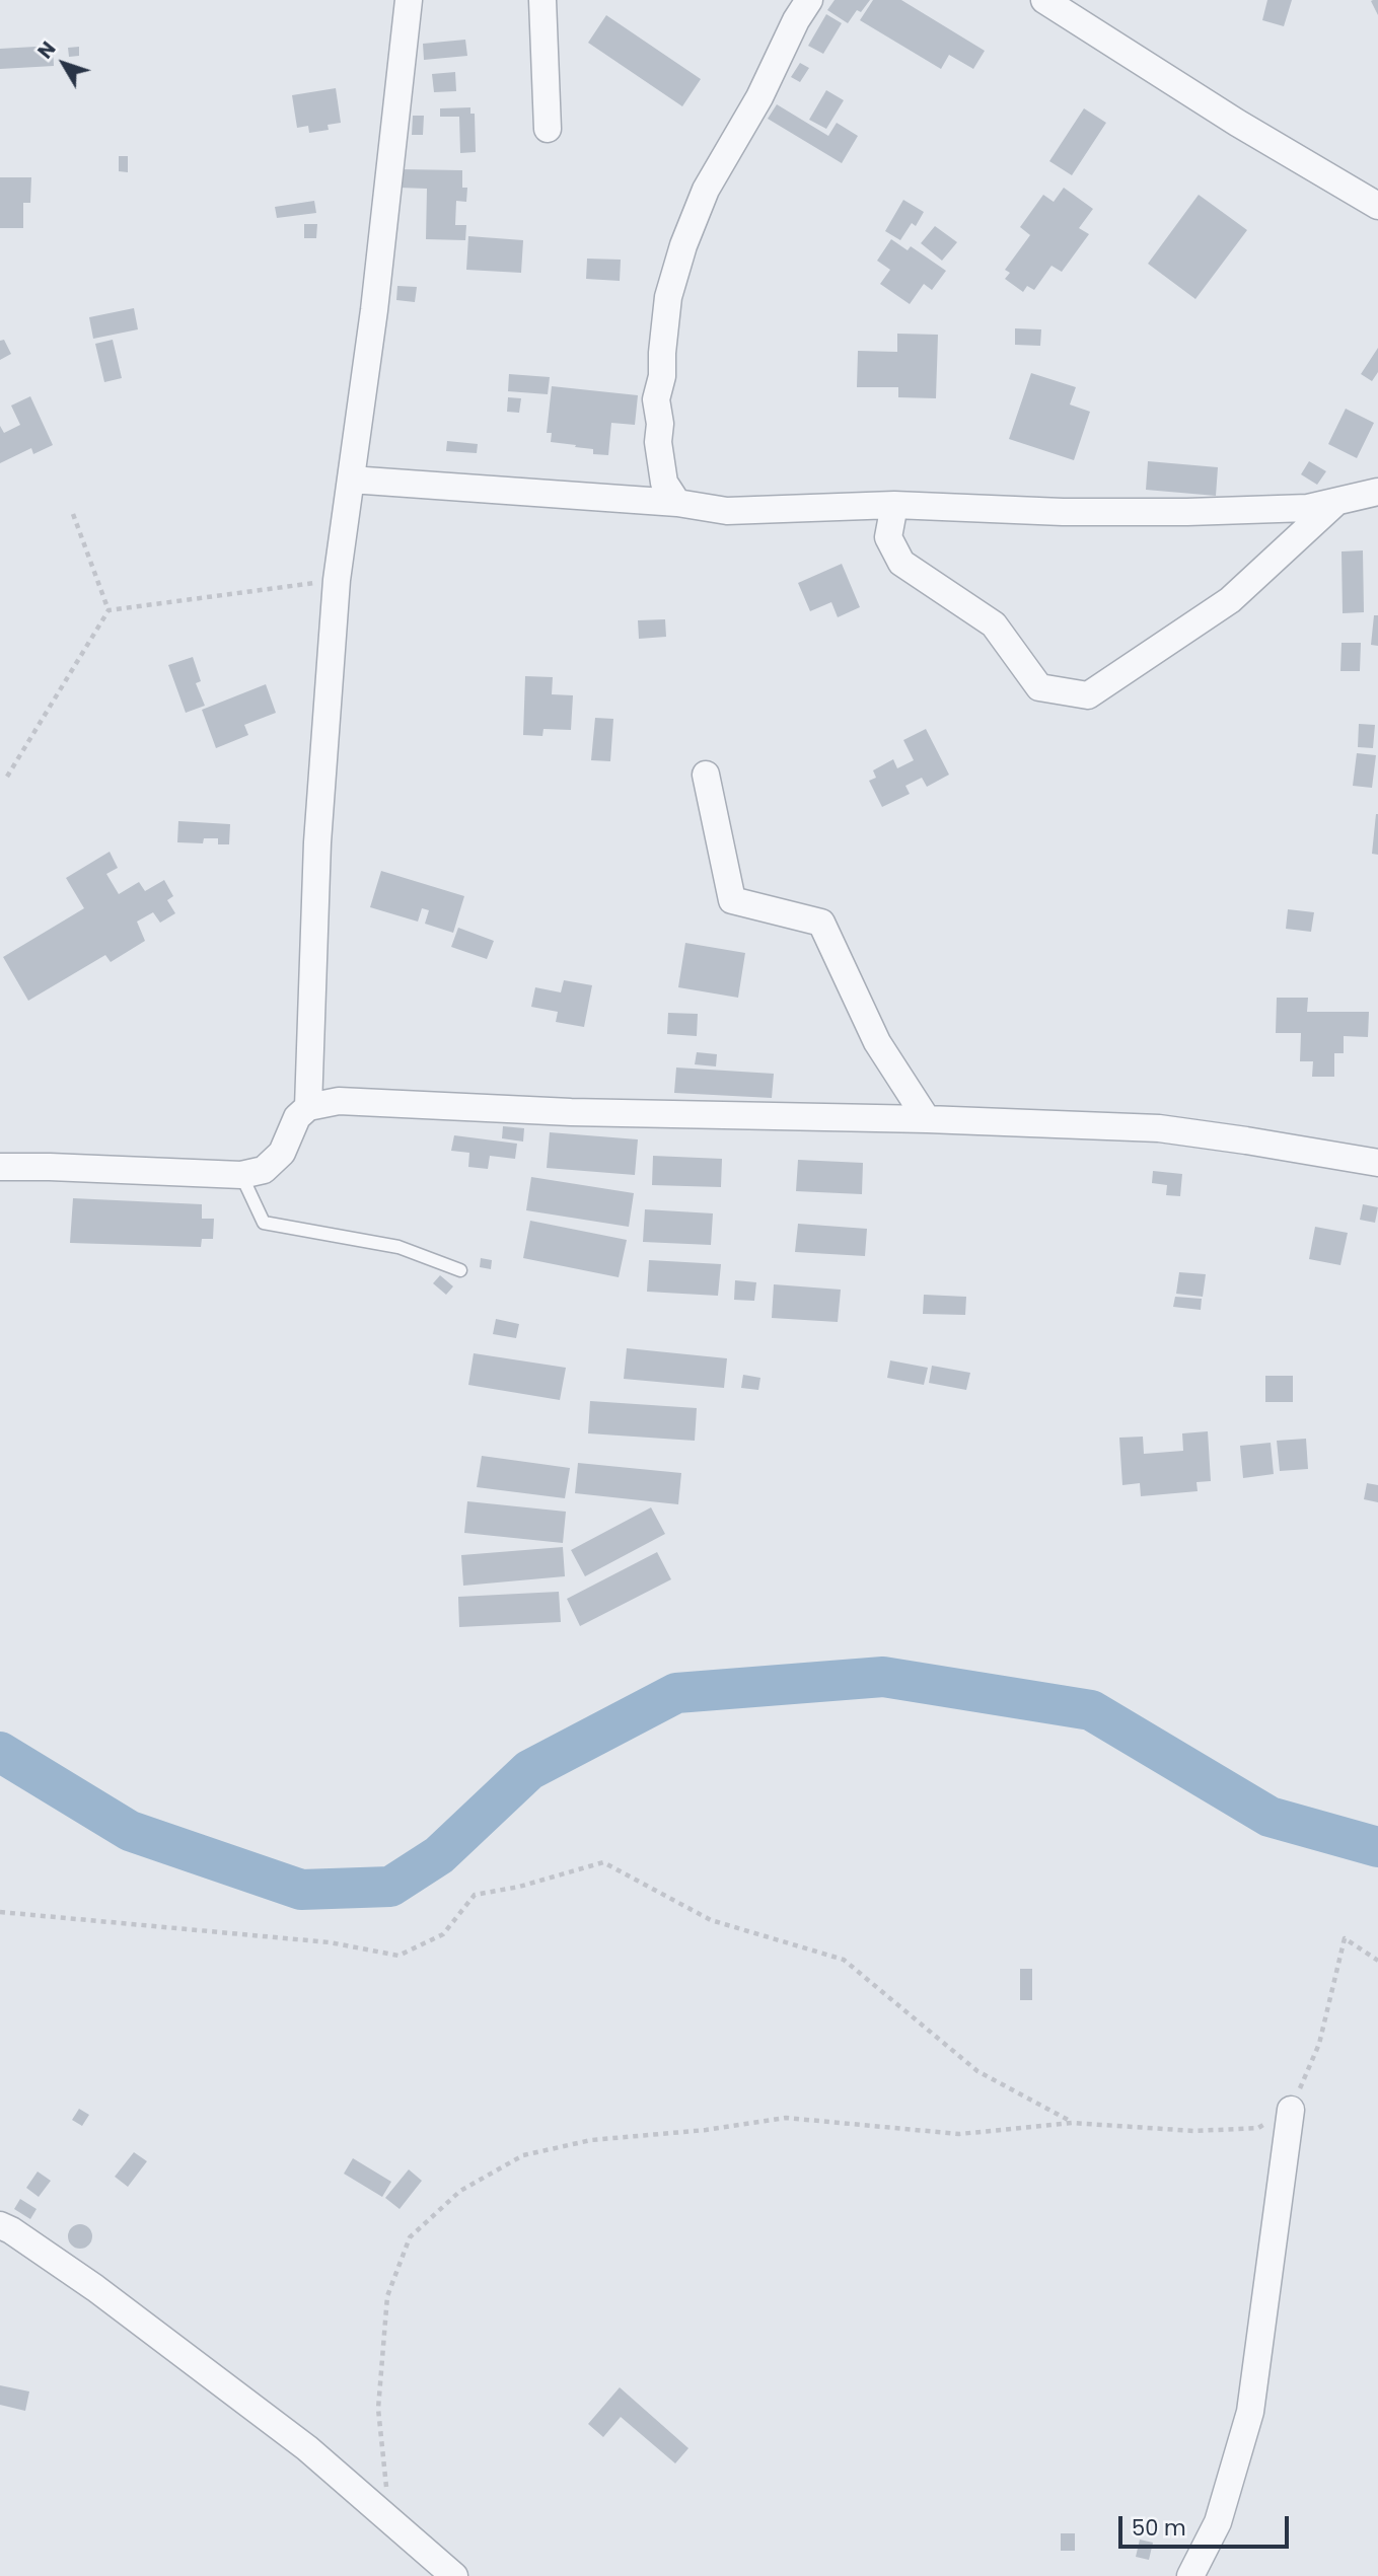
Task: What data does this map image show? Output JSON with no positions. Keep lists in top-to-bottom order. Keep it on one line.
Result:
{"scale_bar":"50 m","north":"top left"}
